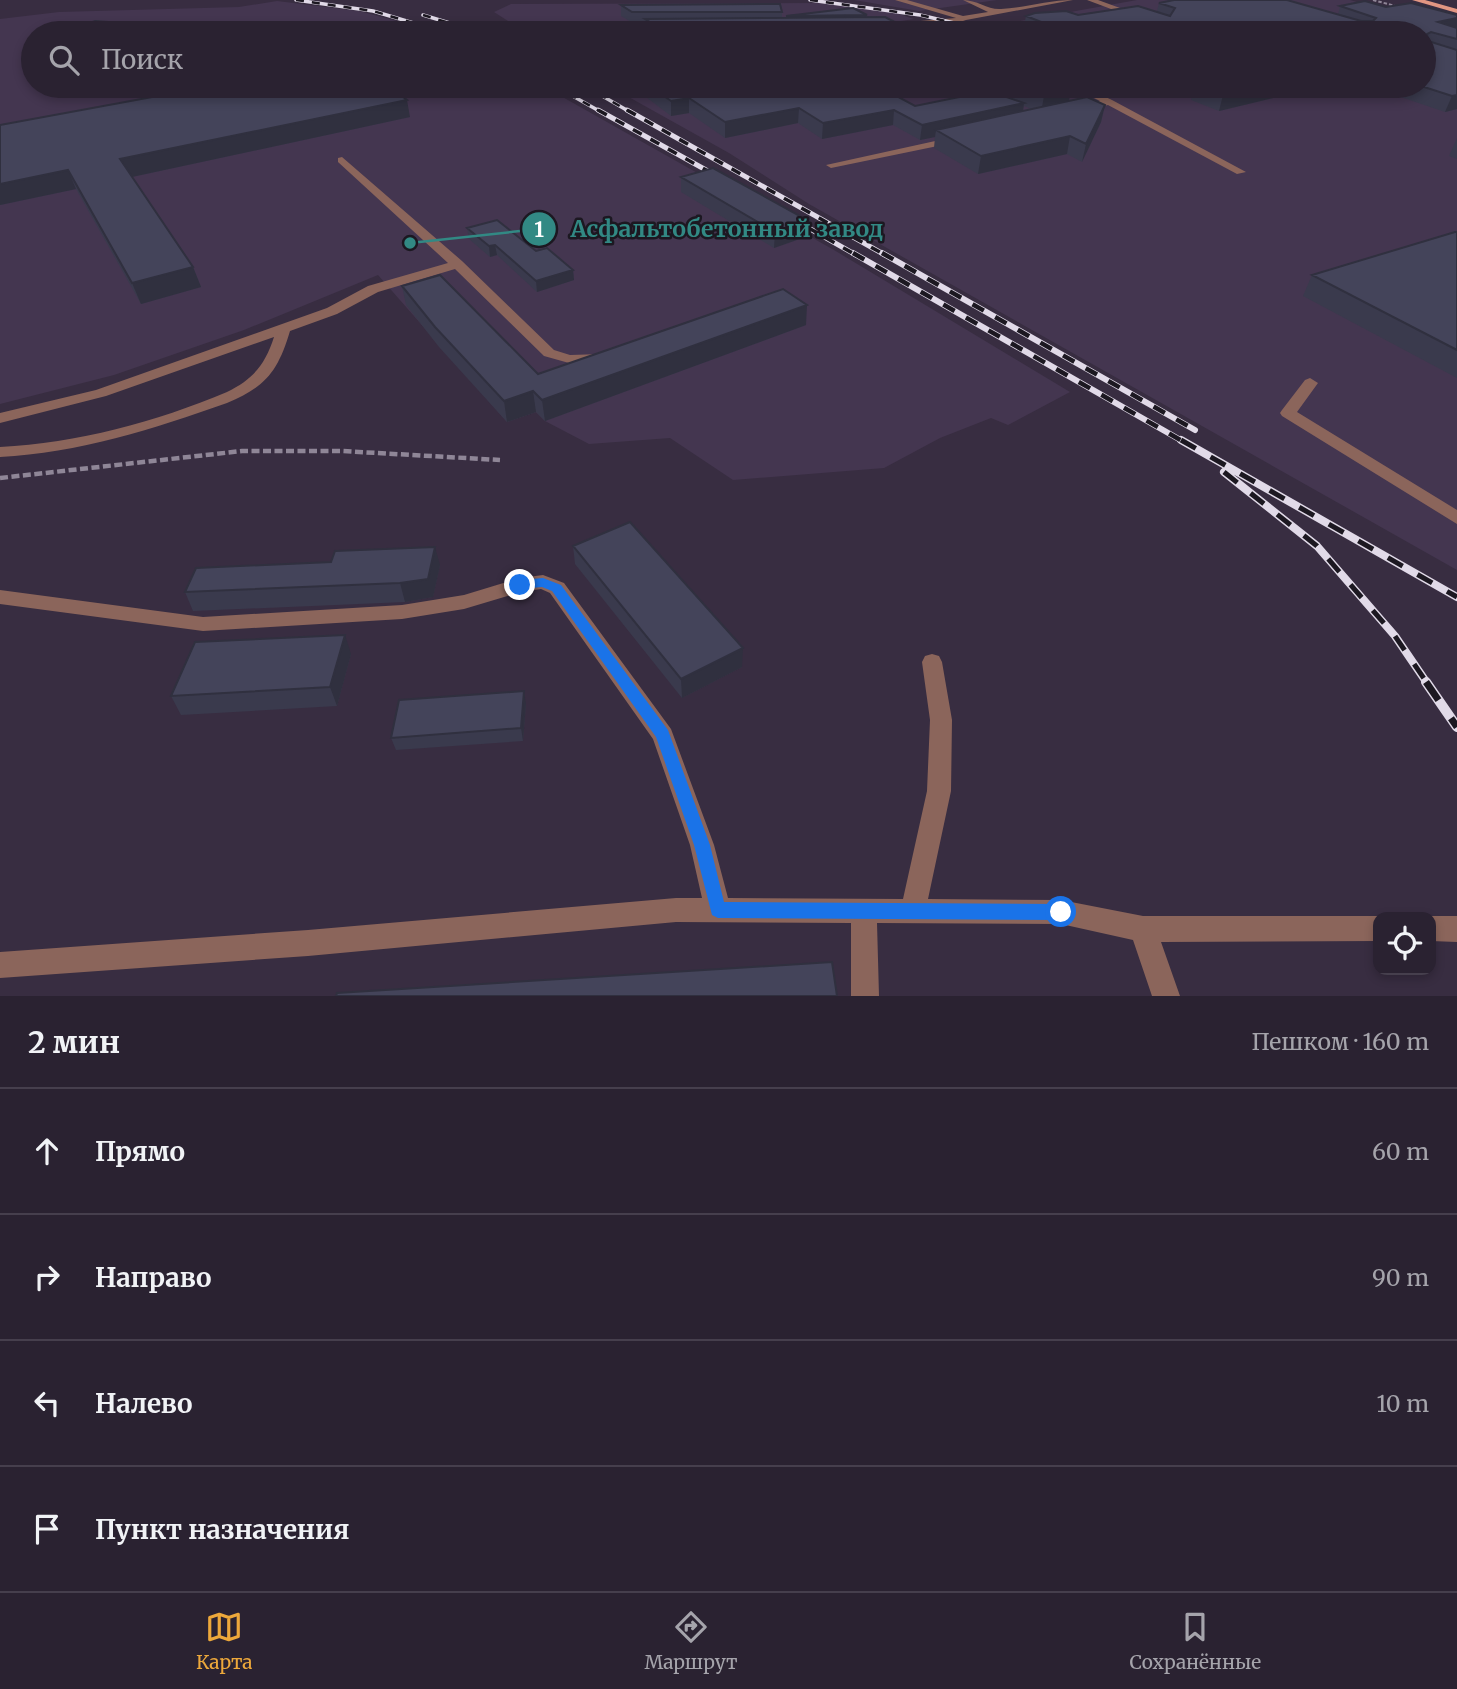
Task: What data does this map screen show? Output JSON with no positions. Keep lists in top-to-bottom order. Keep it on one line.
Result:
{"places":["Асфальтобетонный завод"],"page":{"search":"Поиск","heading":["2 мин","Пешком · 160 m"],"list":[["Прямо","60 m"],["Направо","90 m"],["Налево","10 m"],"Пункт назначения"],"nav":["Карта","Маршрут","Сохранённые"]}}
